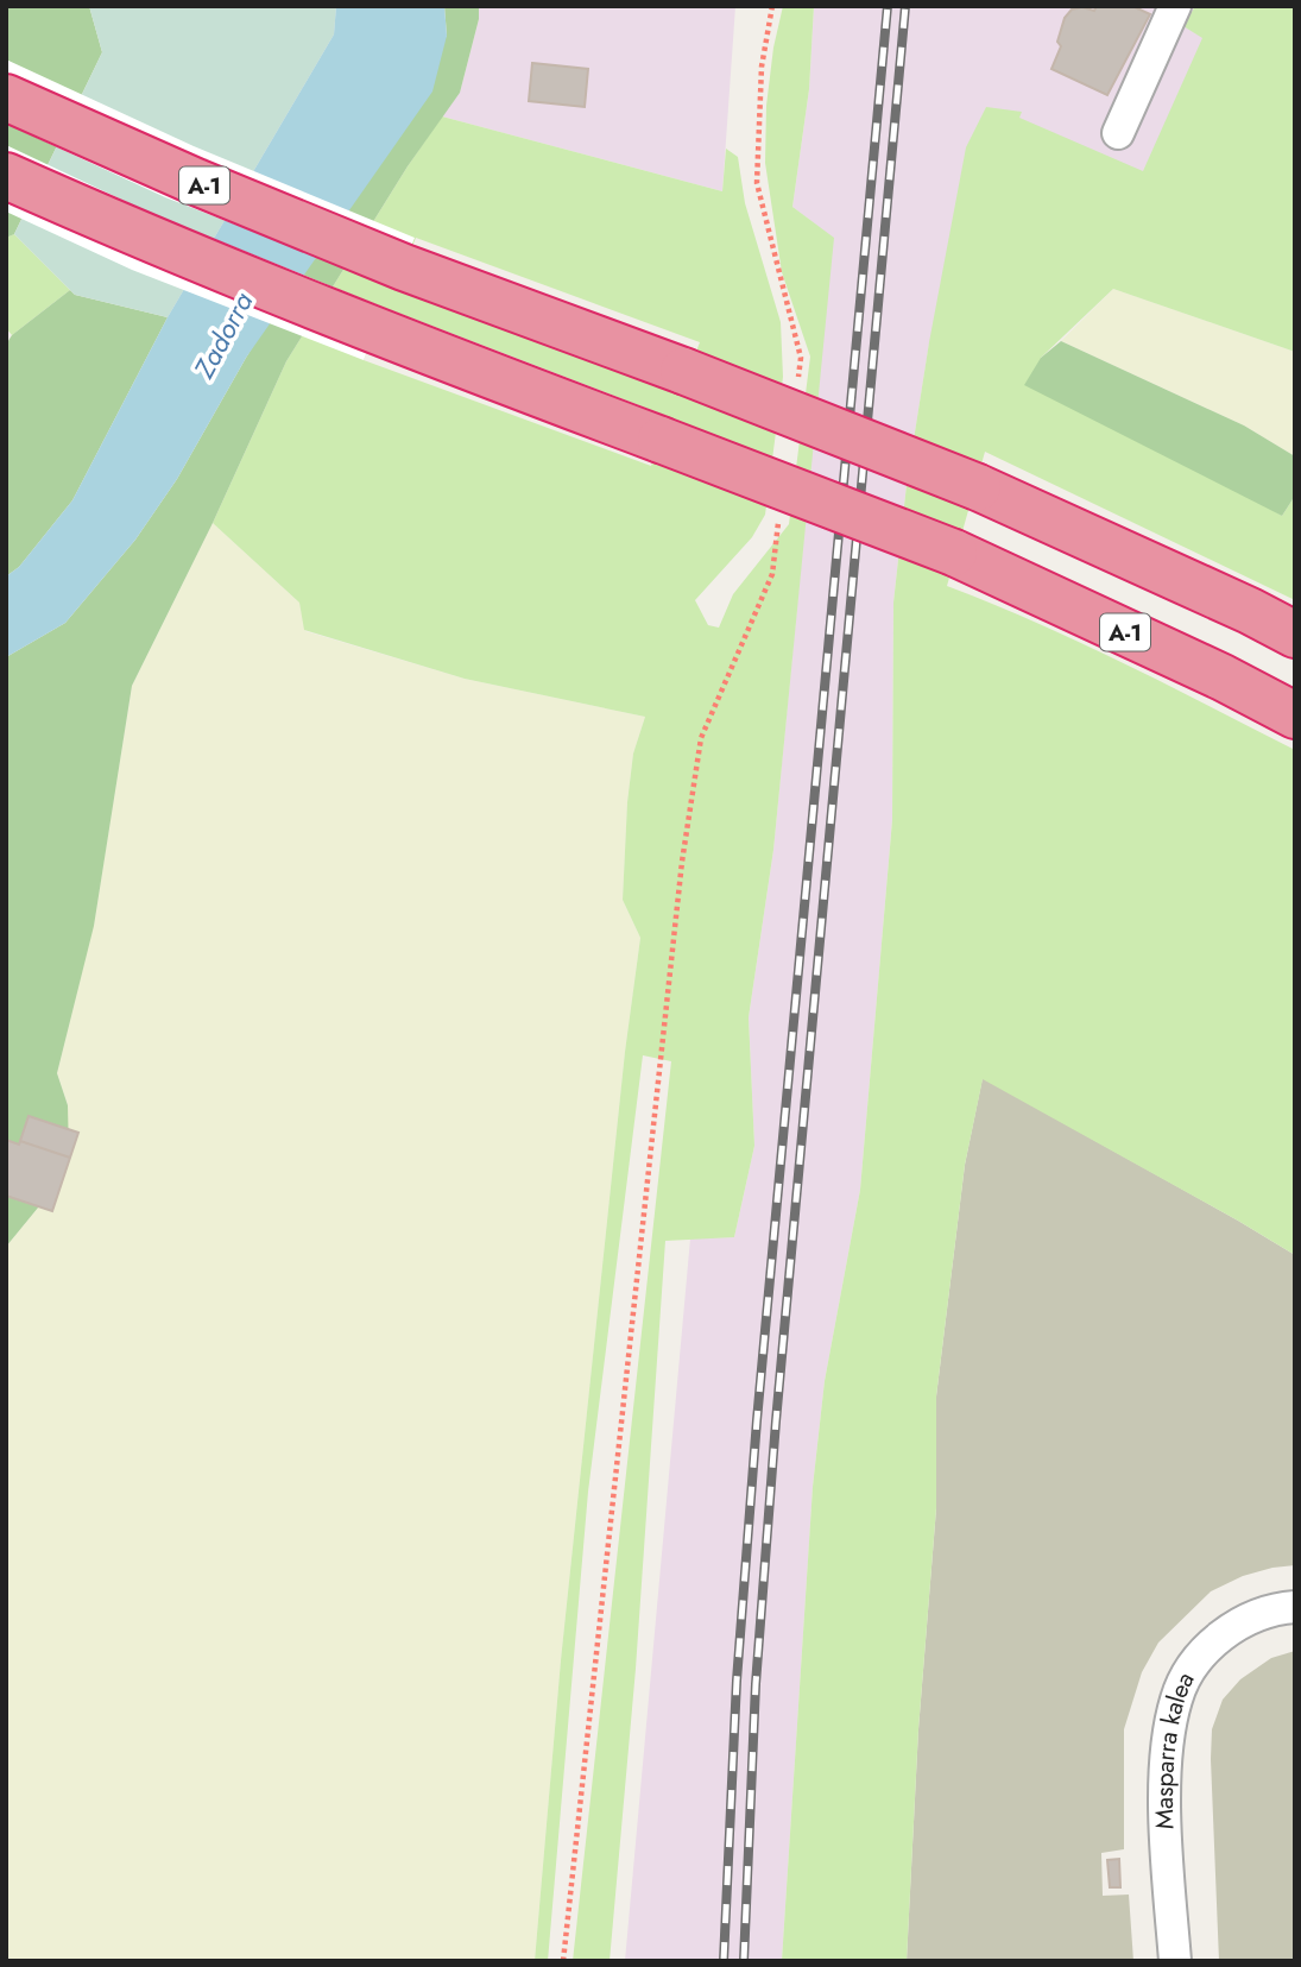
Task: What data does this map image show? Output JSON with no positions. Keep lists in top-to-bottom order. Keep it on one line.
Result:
{"streets":{"highway":["A-1"],"street":["Masparra kalea"]},"water":["Zadorra"]}
